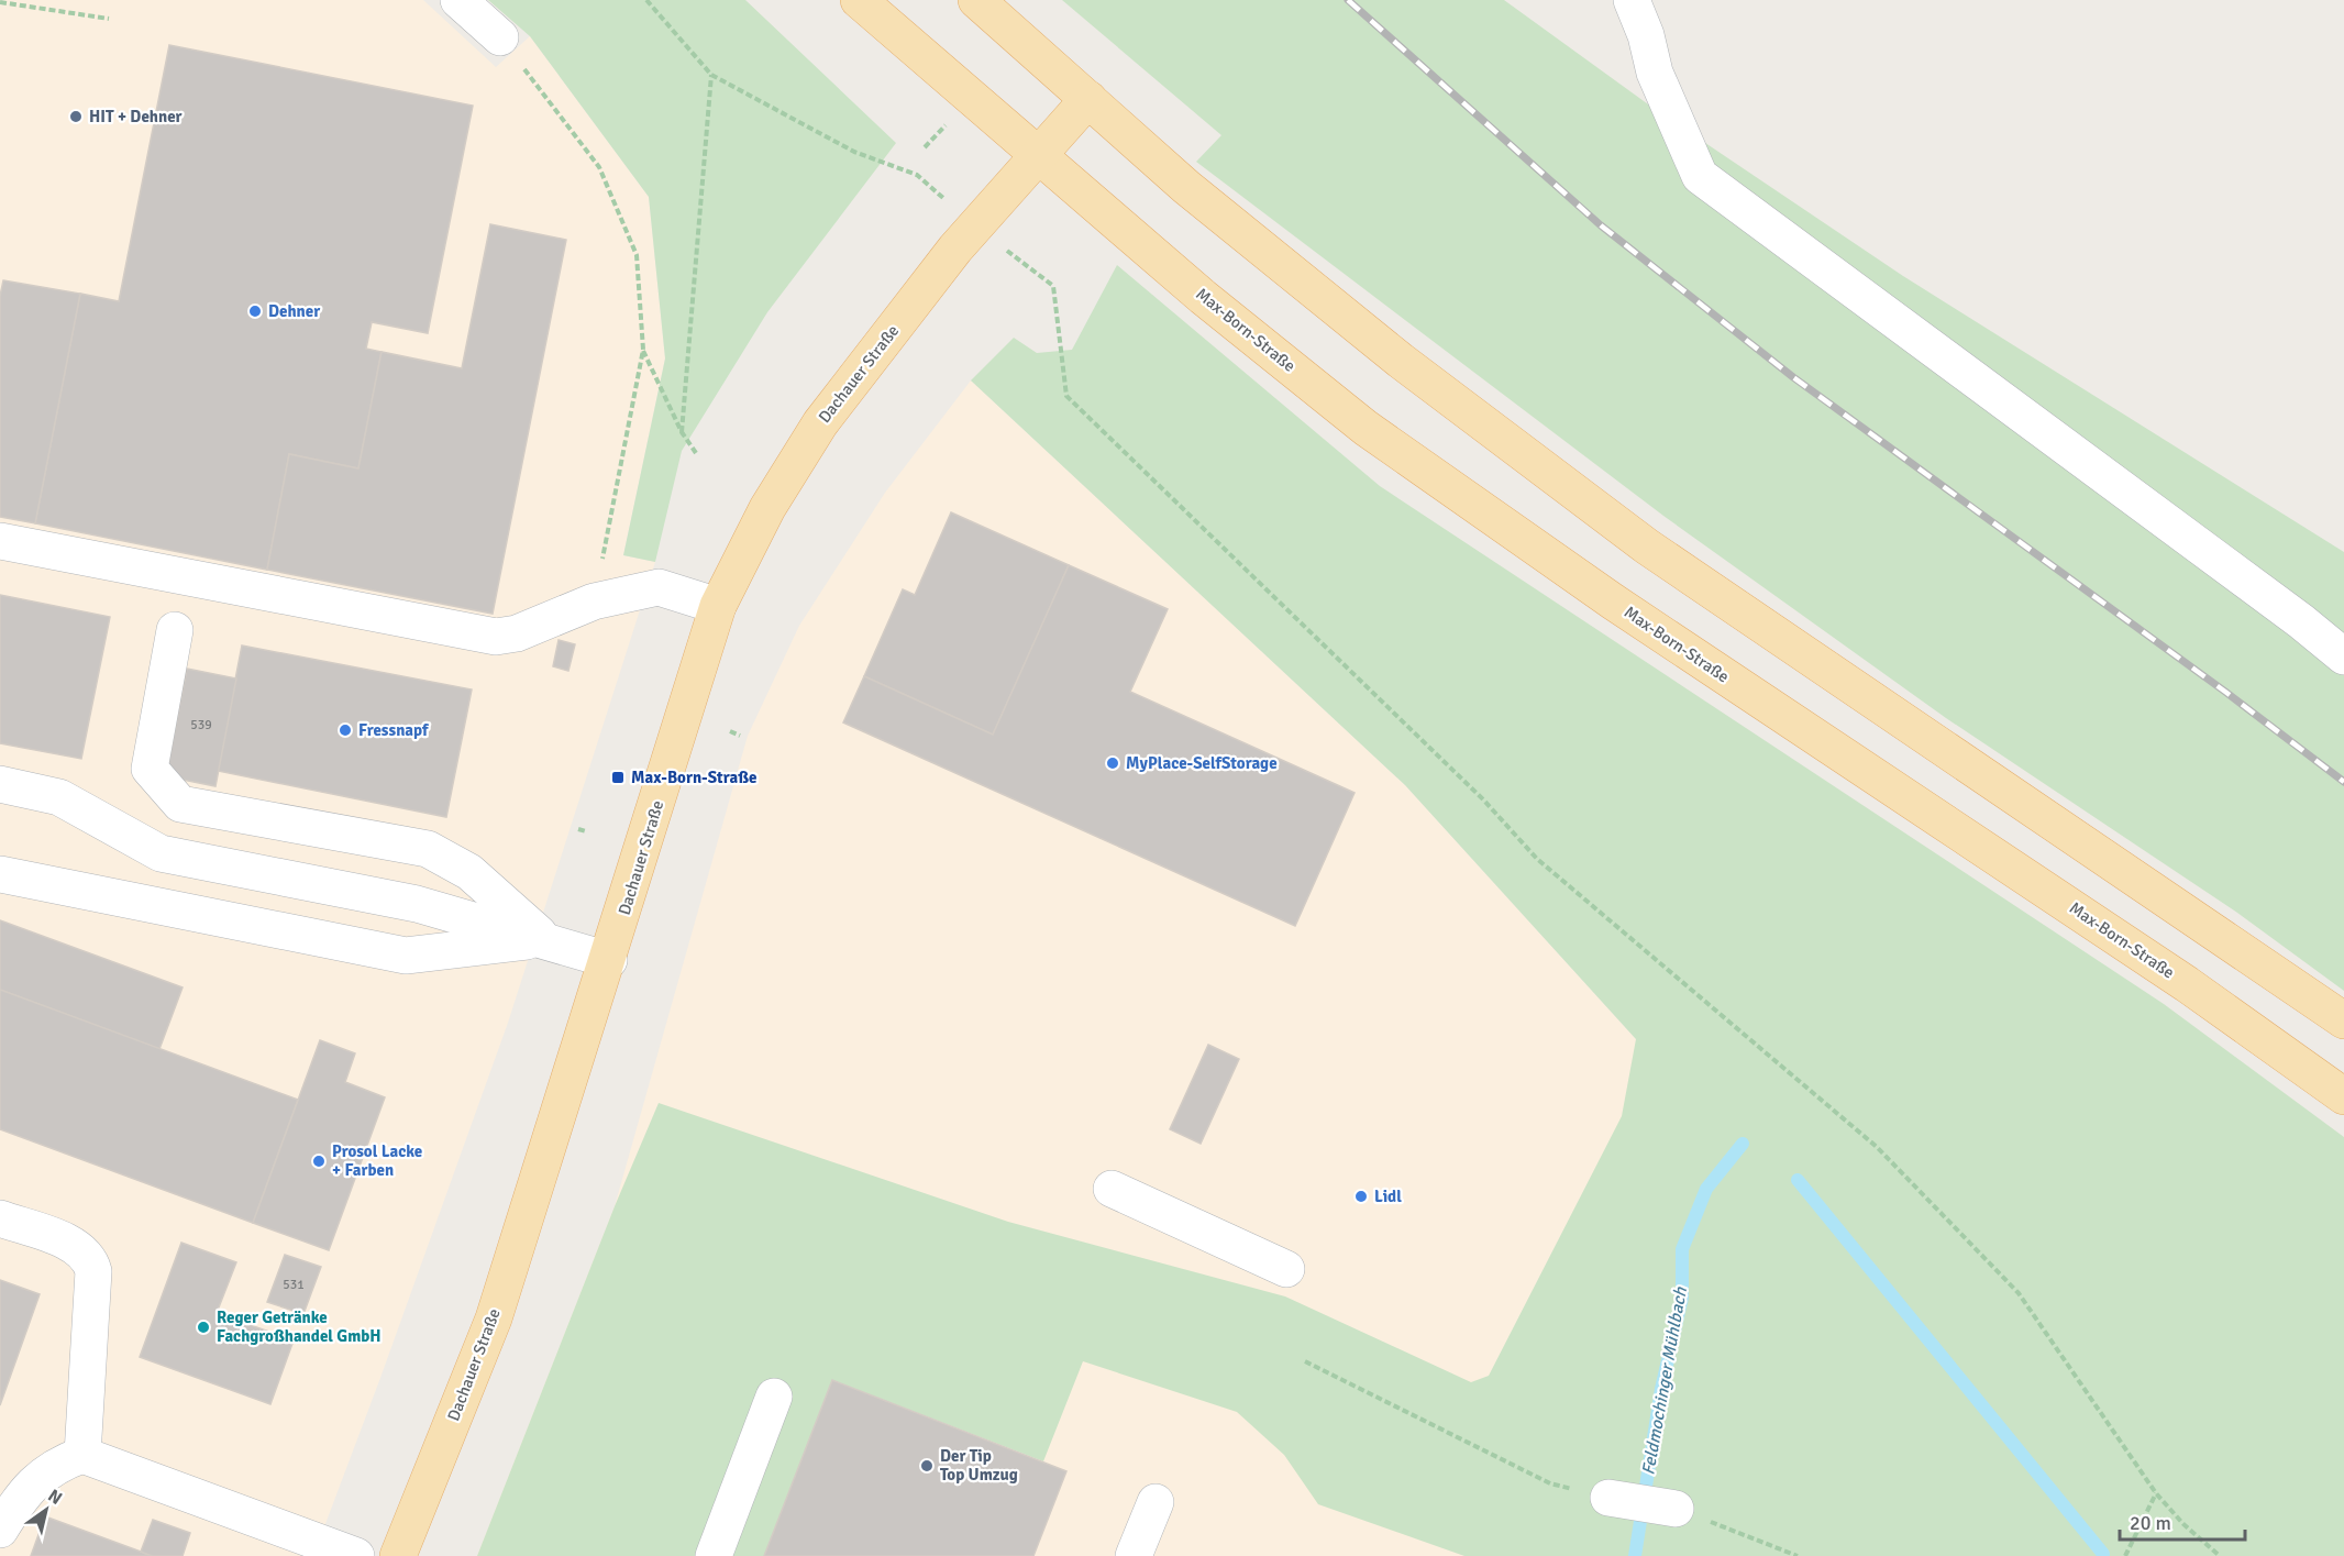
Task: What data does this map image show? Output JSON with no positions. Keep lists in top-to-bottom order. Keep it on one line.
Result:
{"streets":{"main road":["Max-Born-Straße","Dachauer Straße"]},"crossings":[["Max-Born-Straße","Dachauer Straße"]],"water":["Feldmochinger Mühlbach"],"places":{"other":["HIT + Dehner","Dehner","Fressnapf","MyPlace-SelfStorage","Prosol Lacke + Farben","Lidl","Reger Getränke Fachgroßhandel GmbH","Der Tip Top Umzug"],"transit":["Max-Born-Straße"]},"house_numbers":["539","531"],"scale_bar":"20 m","north":"top right"}
